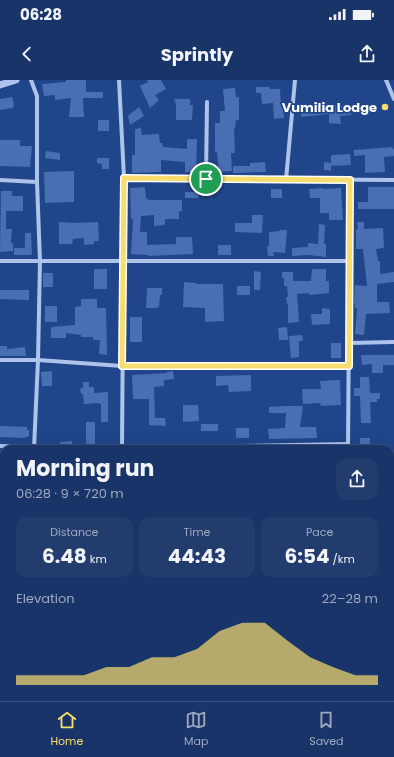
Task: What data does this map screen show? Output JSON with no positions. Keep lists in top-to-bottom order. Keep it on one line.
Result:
{"places":["Vumilia Lodge"],"page":{"status":"06:28","header":"Sprintly","heading":["Morning run","06:28 · 9 × 720 m"],"stats":[["Distance","6.48 km"],["Time","44:43"],["Pace","6:54 /km"]],"chart":["Elevation","22–28 m"],"tabs":["Home","Map","Saved"]}}
